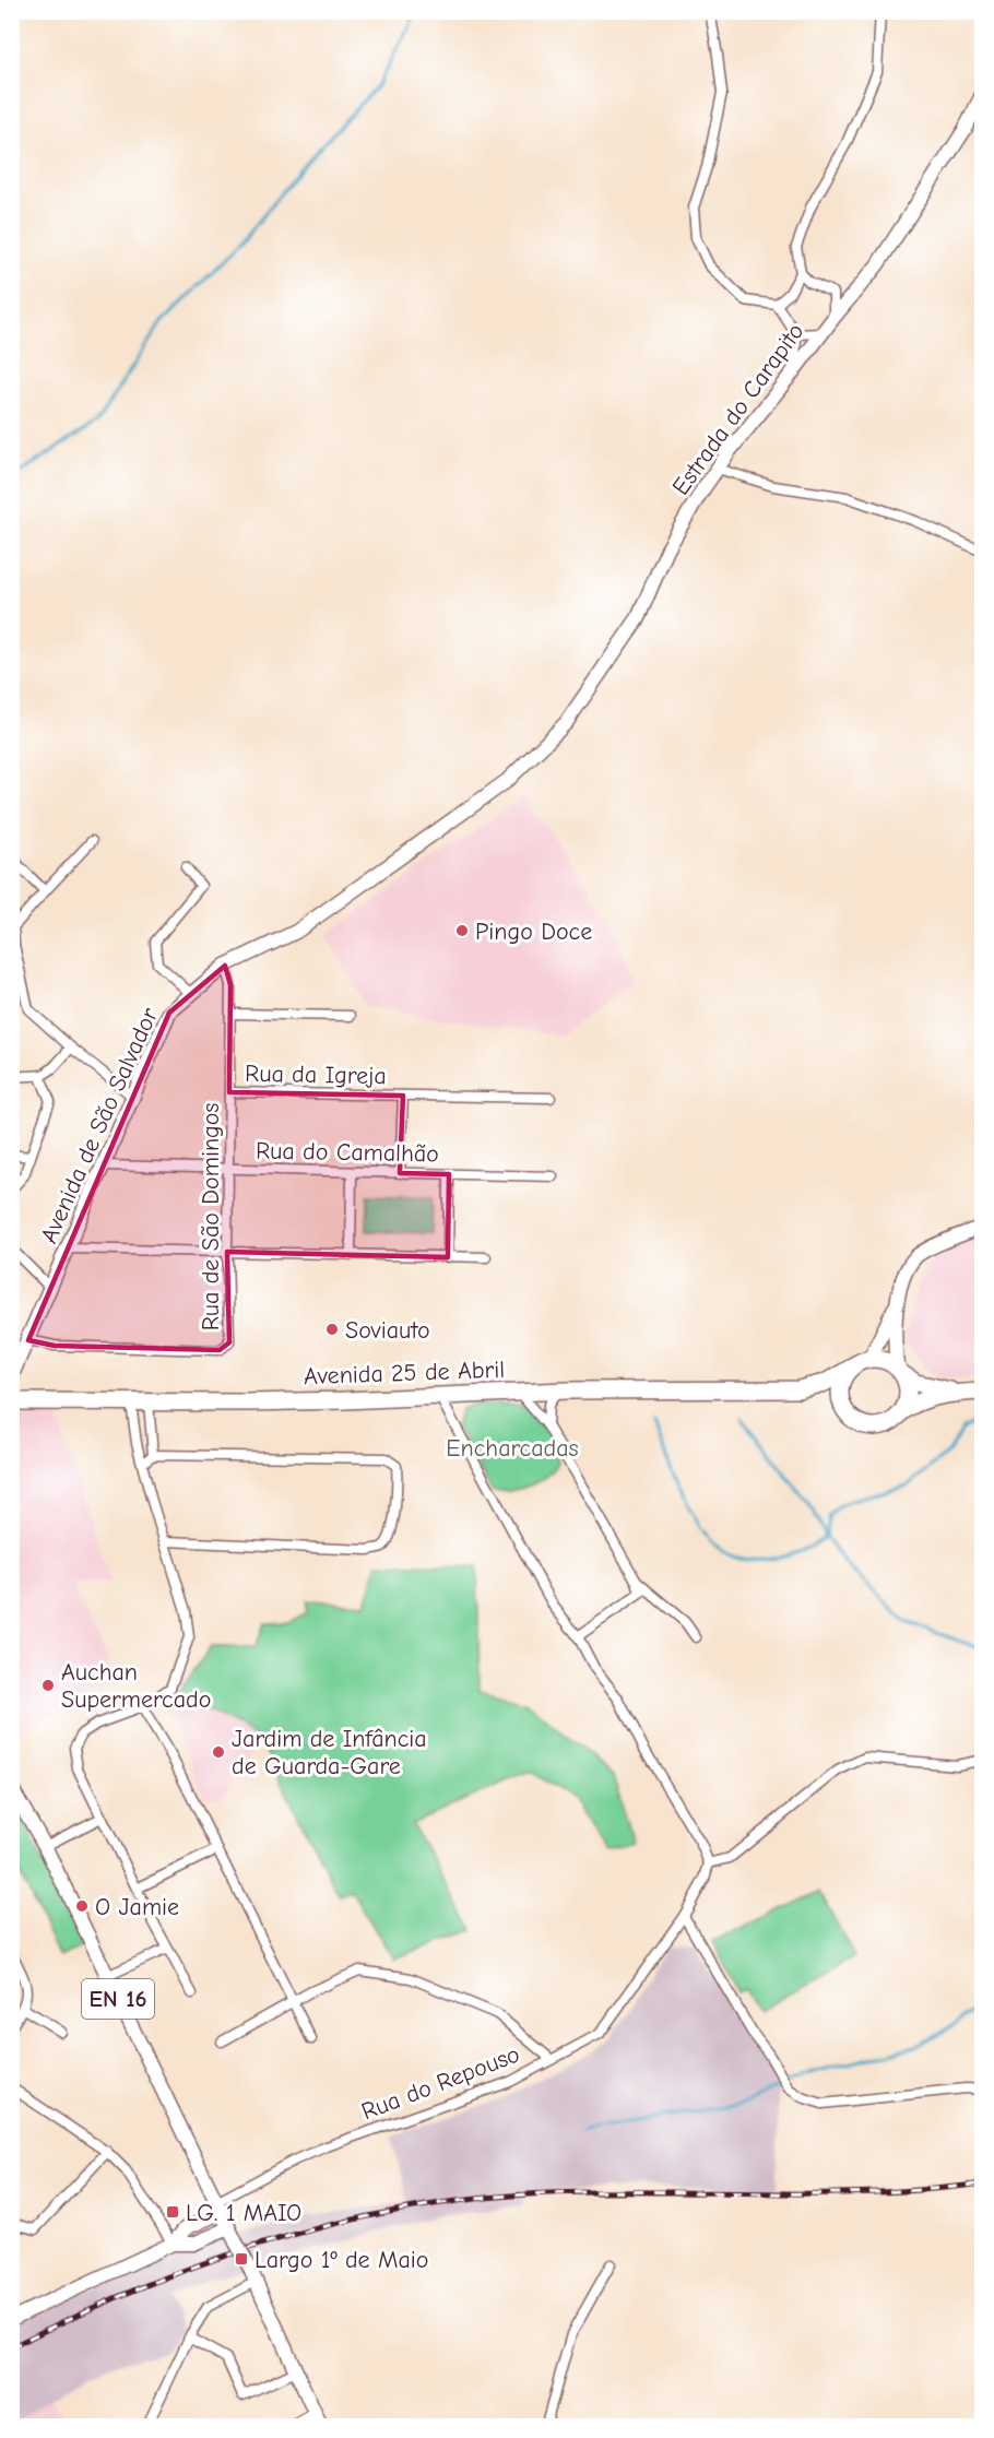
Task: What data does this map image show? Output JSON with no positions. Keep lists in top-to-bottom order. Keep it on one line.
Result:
{"streets":{"highway":["Avenida 25 de Abril"],"street":["Estrada do Carapito","Rua da Igreja","Avenida de São Salvador","Rua do Camalhão","Rua de São Domingos","EN 16","Rua do Repouso"]},"crossings":[["Estrada do Carapito","Avenida de São Salvador"],["Rua da Igreja","Rua do Camalhão"],["Rua da Igreja","Rua de São Domingos"],["Avenida de São Salvador","Rua do Camalhão"],["Avenida de São Salvador","Rua de São Domingos"],["Rua do Camalhão","Rua de São Domingos"],["EN 16","Rua do Repouso"]],"parks":["Encharcadas"],"places":{"other":["Pingo Doce","Soviauto","Auchan Supermercado","Jardim de Infância de Guarda-Gare","O Jamie"],"transit":["LG. 1 MAIO","Largo 1º de Maio"]}}
